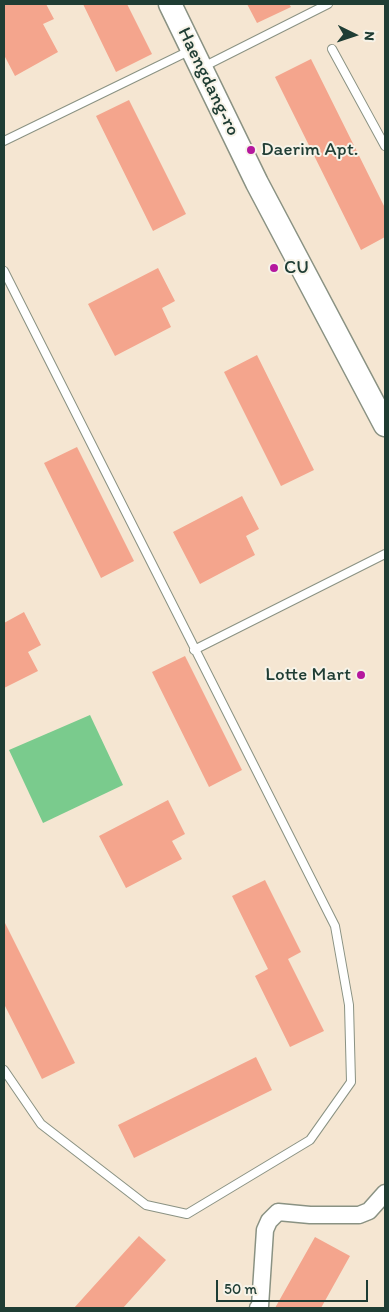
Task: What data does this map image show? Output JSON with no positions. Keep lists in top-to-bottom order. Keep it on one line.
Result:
{"streets":{"main road":["Haengdang-ro"]},"places":["Daerim Apt.","CU","Lotte Mart"],"scale_bar":"50 m","north":"right"}
